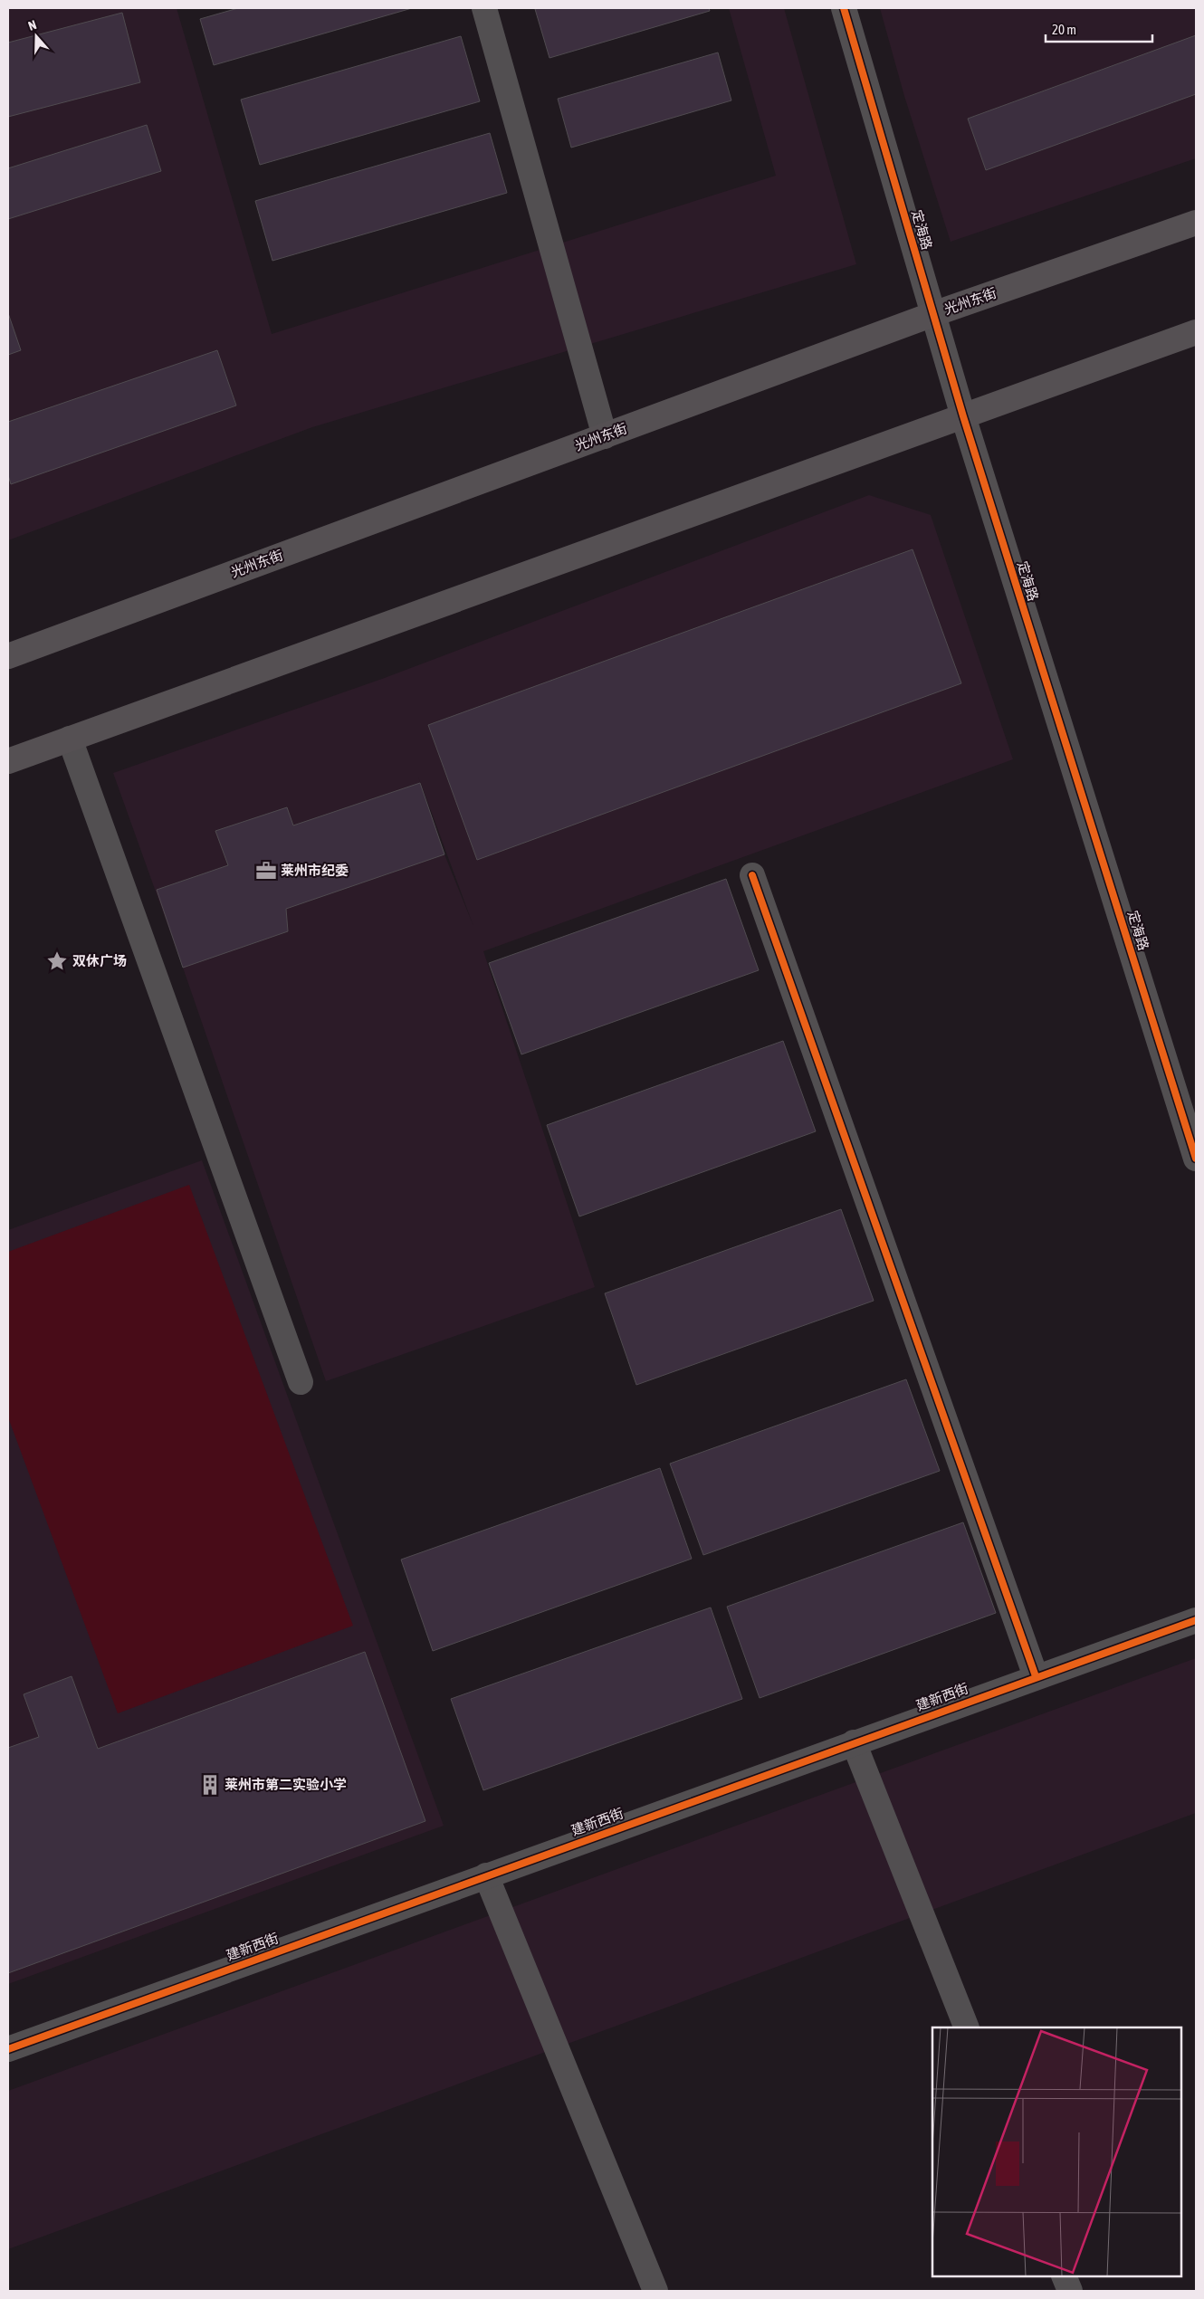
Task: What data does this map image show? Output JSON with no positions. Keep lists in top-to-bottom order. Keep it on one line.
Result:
{"streets":{"main road":["光州东街"],"street":["定海路","建新西街"]},"crossings":[["定海路","光州东街"]],"places":{"office":["莱州市纪委"],"place":["双休广场"],"building":["莱州市第二实验小学"]},"scale_bar":"20 m","north":"top"}
